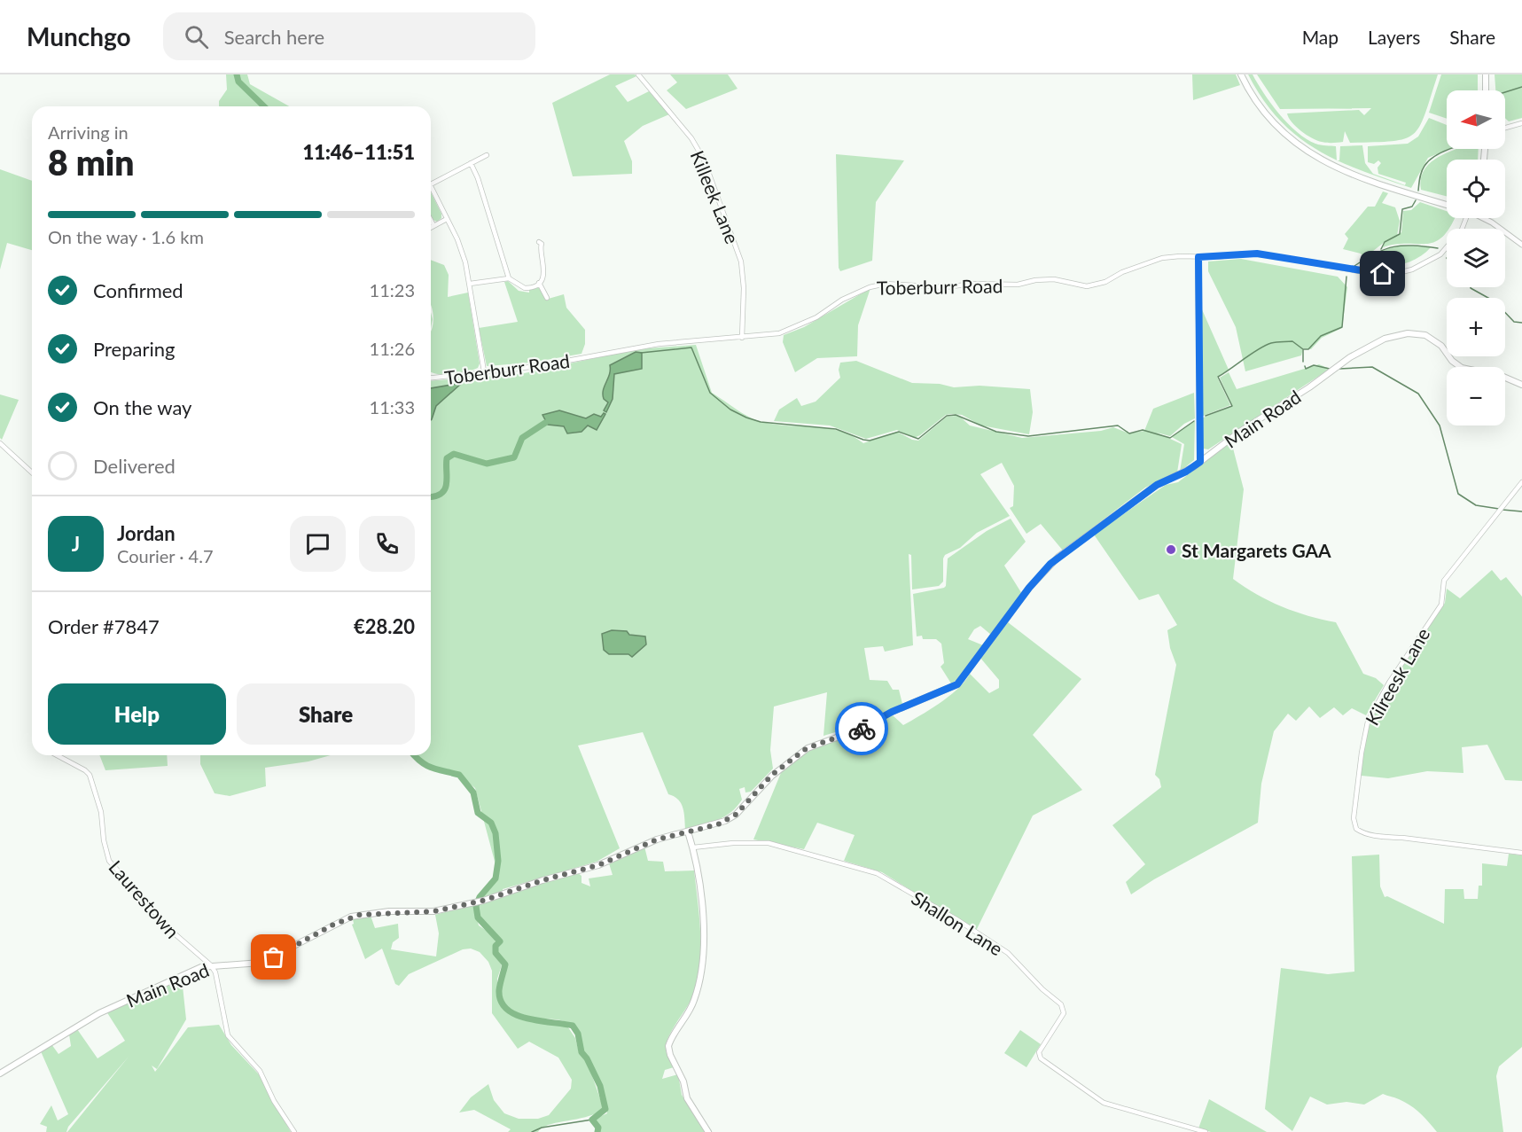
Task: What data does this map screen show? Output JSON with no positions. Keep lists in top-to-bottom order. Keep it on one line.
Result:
{"streets":{"main road":["Main Road"],"street":["Killeek Lane","Toberburr Road","Kilreesk Lane","Laurestown","Shallon Lane"]},"crossings":[["Killeek Lane","Toberburr Road"],["Main Road","Laurestown"]],"places":["St Margarets GAA"],"north":"left","page":{"header":"Munchgo","search":"Search here","nav":["Map","Layers","Share"],"map_buttons":["+","−"],"heading":["8 min","Arriving in","11:46–11:51"],"panel":["Jordan","Courier · 4.7","Order #7847","€28.20"],"bar":"On the way · 1.6 km","list":[["Confirmed","11:23"],["Preparing","11:26"],["On the way","11:33"],"Delivered"],"round":"J","buttons":["Help","Share"]}}
